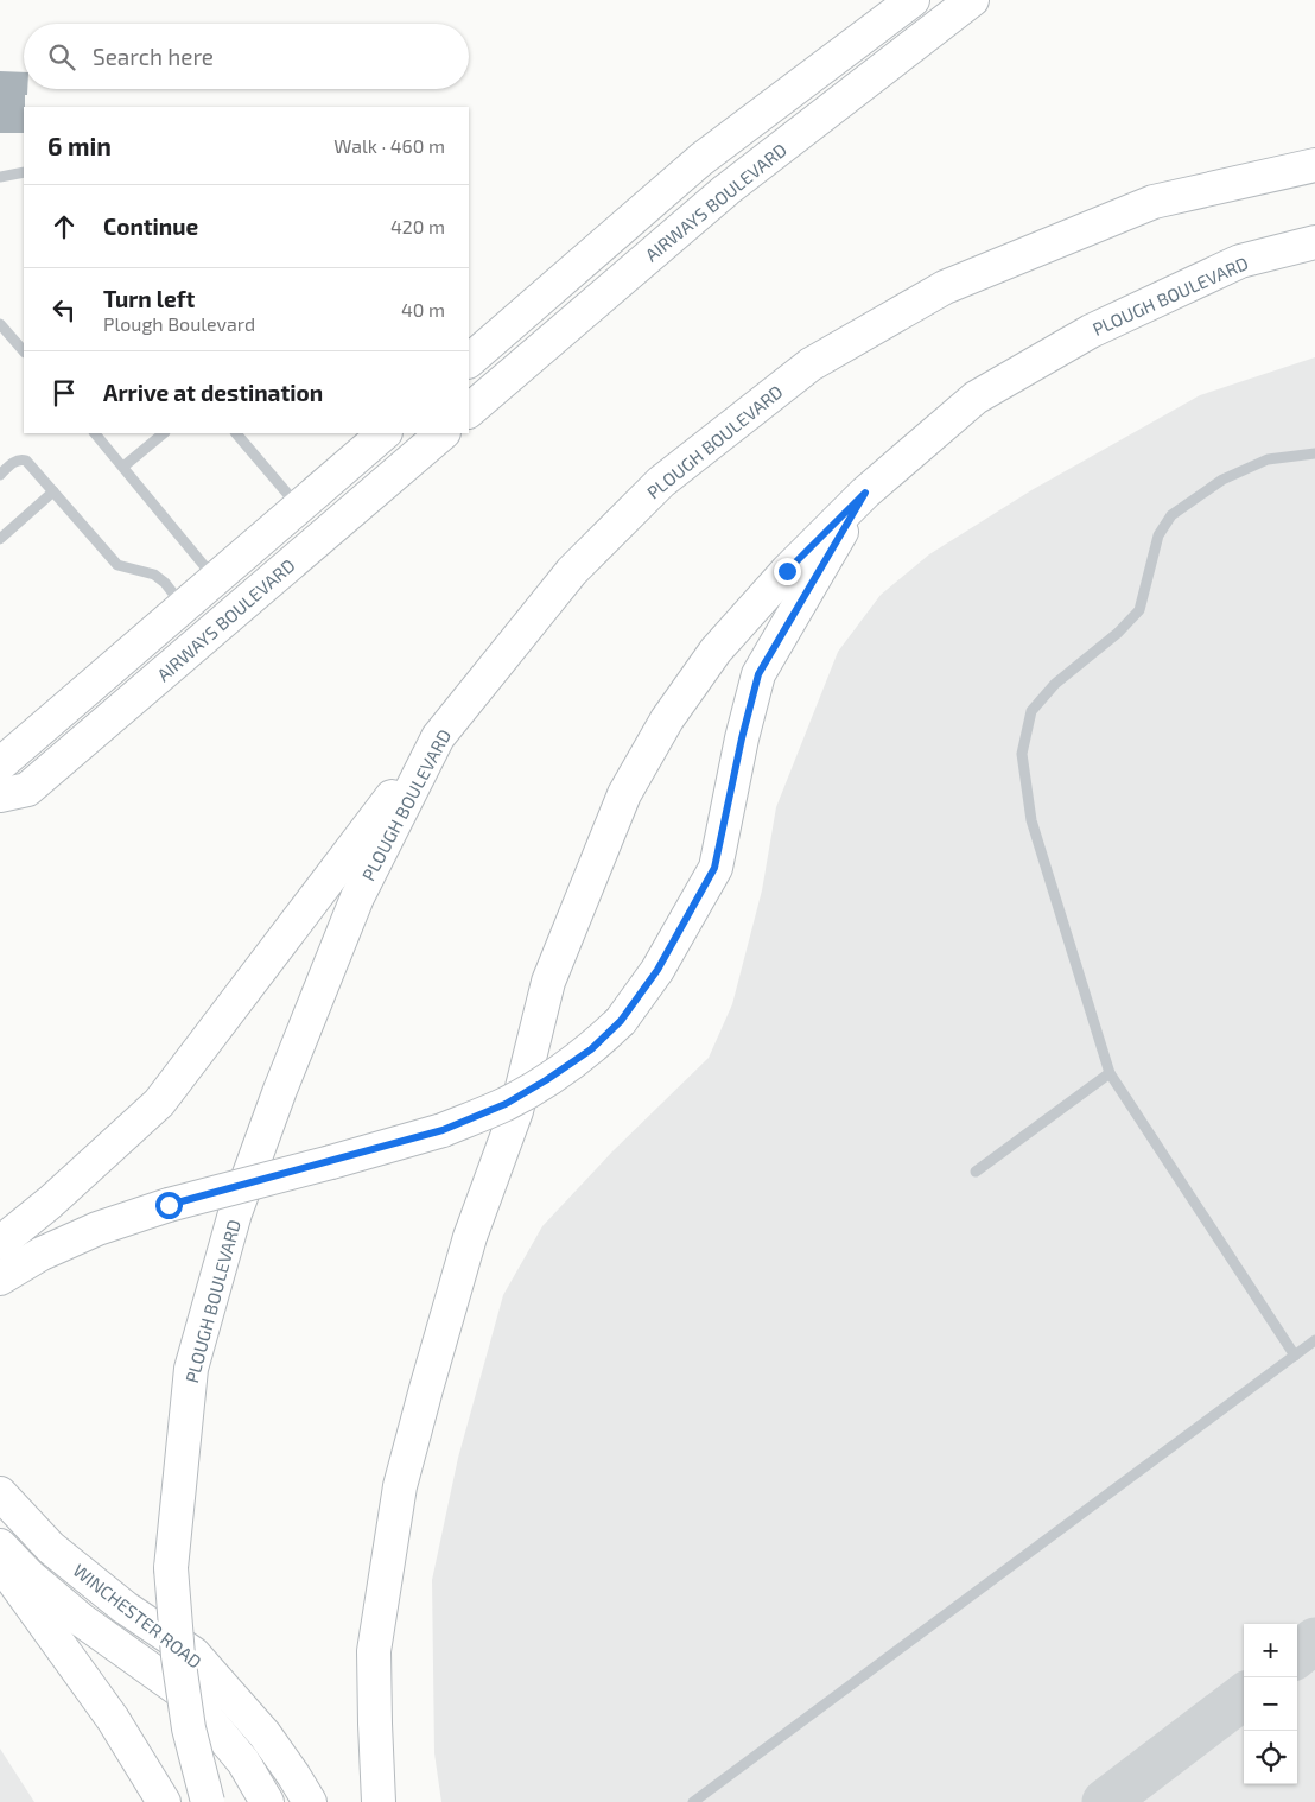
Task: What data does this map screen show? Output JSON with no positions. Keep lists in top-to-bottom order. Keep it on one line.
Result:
{"streets":{"main road":["AIRWAYS BOULEVARD","PLOUGH BOULEVARD","WINCHESTER ROAD"]},"page":{"search":"Search here","heading":["6 min","Walk · 460 m"],"list":[["Continue","420 m"],["Turn left","Plough Boulevard","40 m"],"Arrive at destination"],"map_buttons":["+","−"]}}
